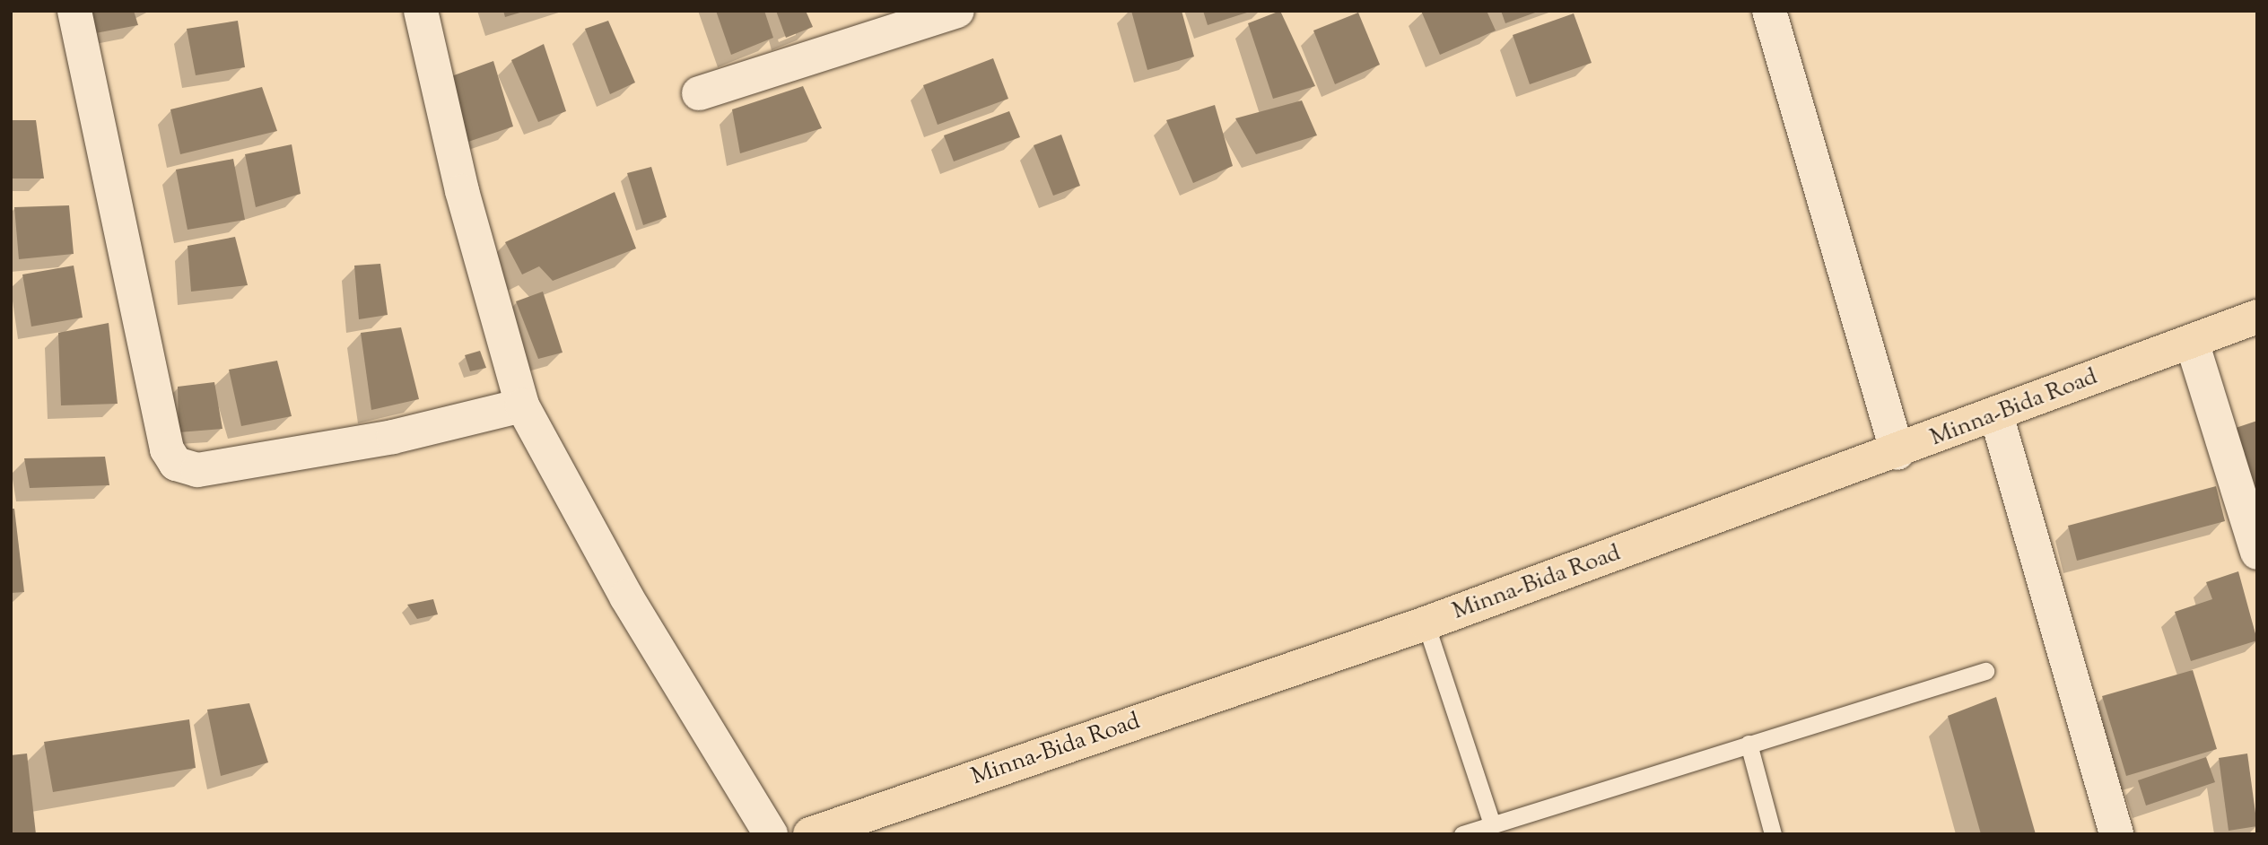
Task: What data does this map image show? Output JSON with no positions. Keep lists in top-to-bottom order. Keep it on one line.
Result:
{"streets":{"main road":["Minna-Bida Road"]}}
